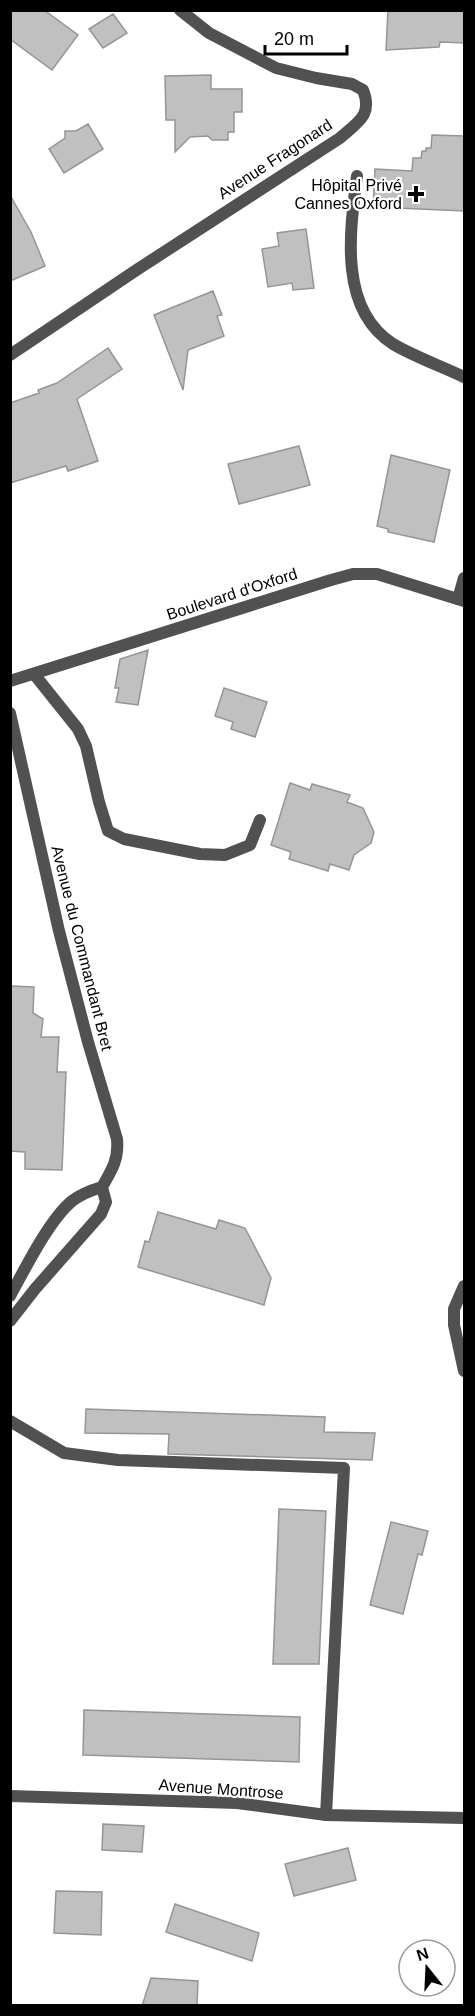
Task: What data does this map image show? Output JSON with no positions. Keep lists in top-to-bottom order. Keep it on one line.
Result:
{"streets":{"street":["Avenue Fragonard","Boulevard d'Oxford","Avenue du Commandant Bret","Avenue Montrose"]},"places":{"health":["Hôpital Privé Cannes Oxford"]},"scale_bar":"20 m","north":"top"}
